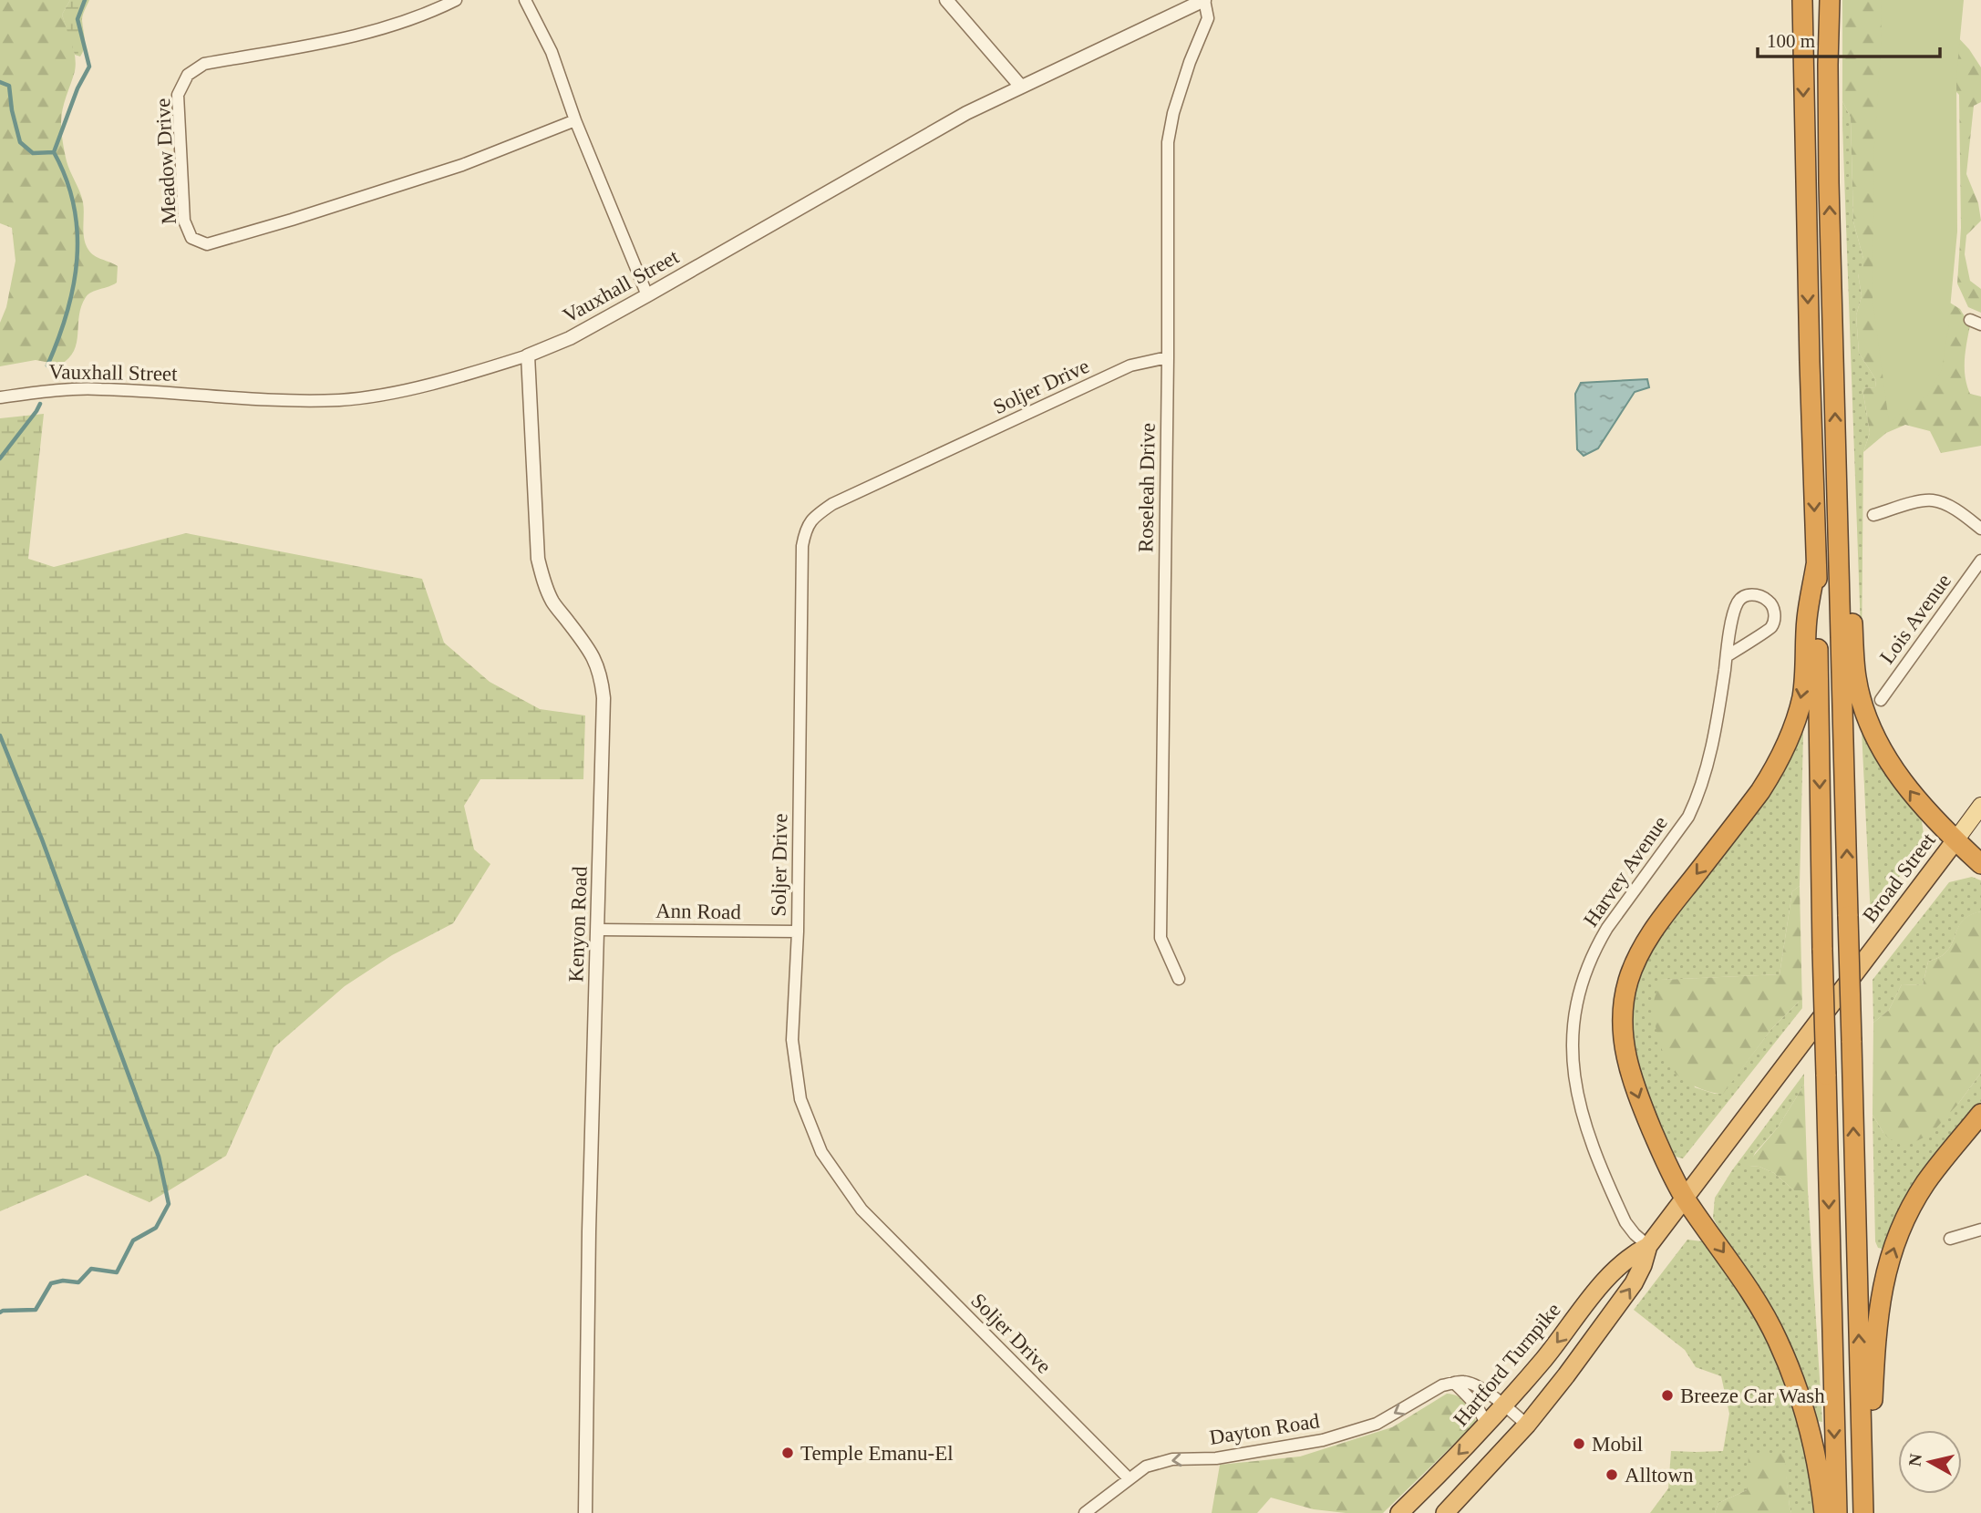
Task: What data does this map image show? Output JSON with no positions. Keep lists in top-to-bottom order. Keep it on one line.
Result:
{"streets":{"highway":["Broad Street","Hartford Turnpike"],"street":["Meadow Drive","Vauxhall Street","Soljer Drive","Roseleah Drive","Lois Avenue","Harvey Avenue","Ann Road","Kenyon Road","Dayton Road"]},"crossings":[["Vauxhall Street","Roseleah Drive"],["Vauxhall Street","Kenyon Road"],["Soljer Drive","Roseleah Drive"],["Soljer Drive","Ann Road"],["Soljer Drive","Dayton Road"],["Harvey Avenue","Hartford Turnpike"],["Broad Street","Hartford Turnpike"],["Ann Road","Kenyon Road"]],"one_way":["Dayton Road"],"places":["Breeze Car Wash","Mobil","Temple Emanu-El","Alltown"],"scale_bar":"100 m","north":"left"}
